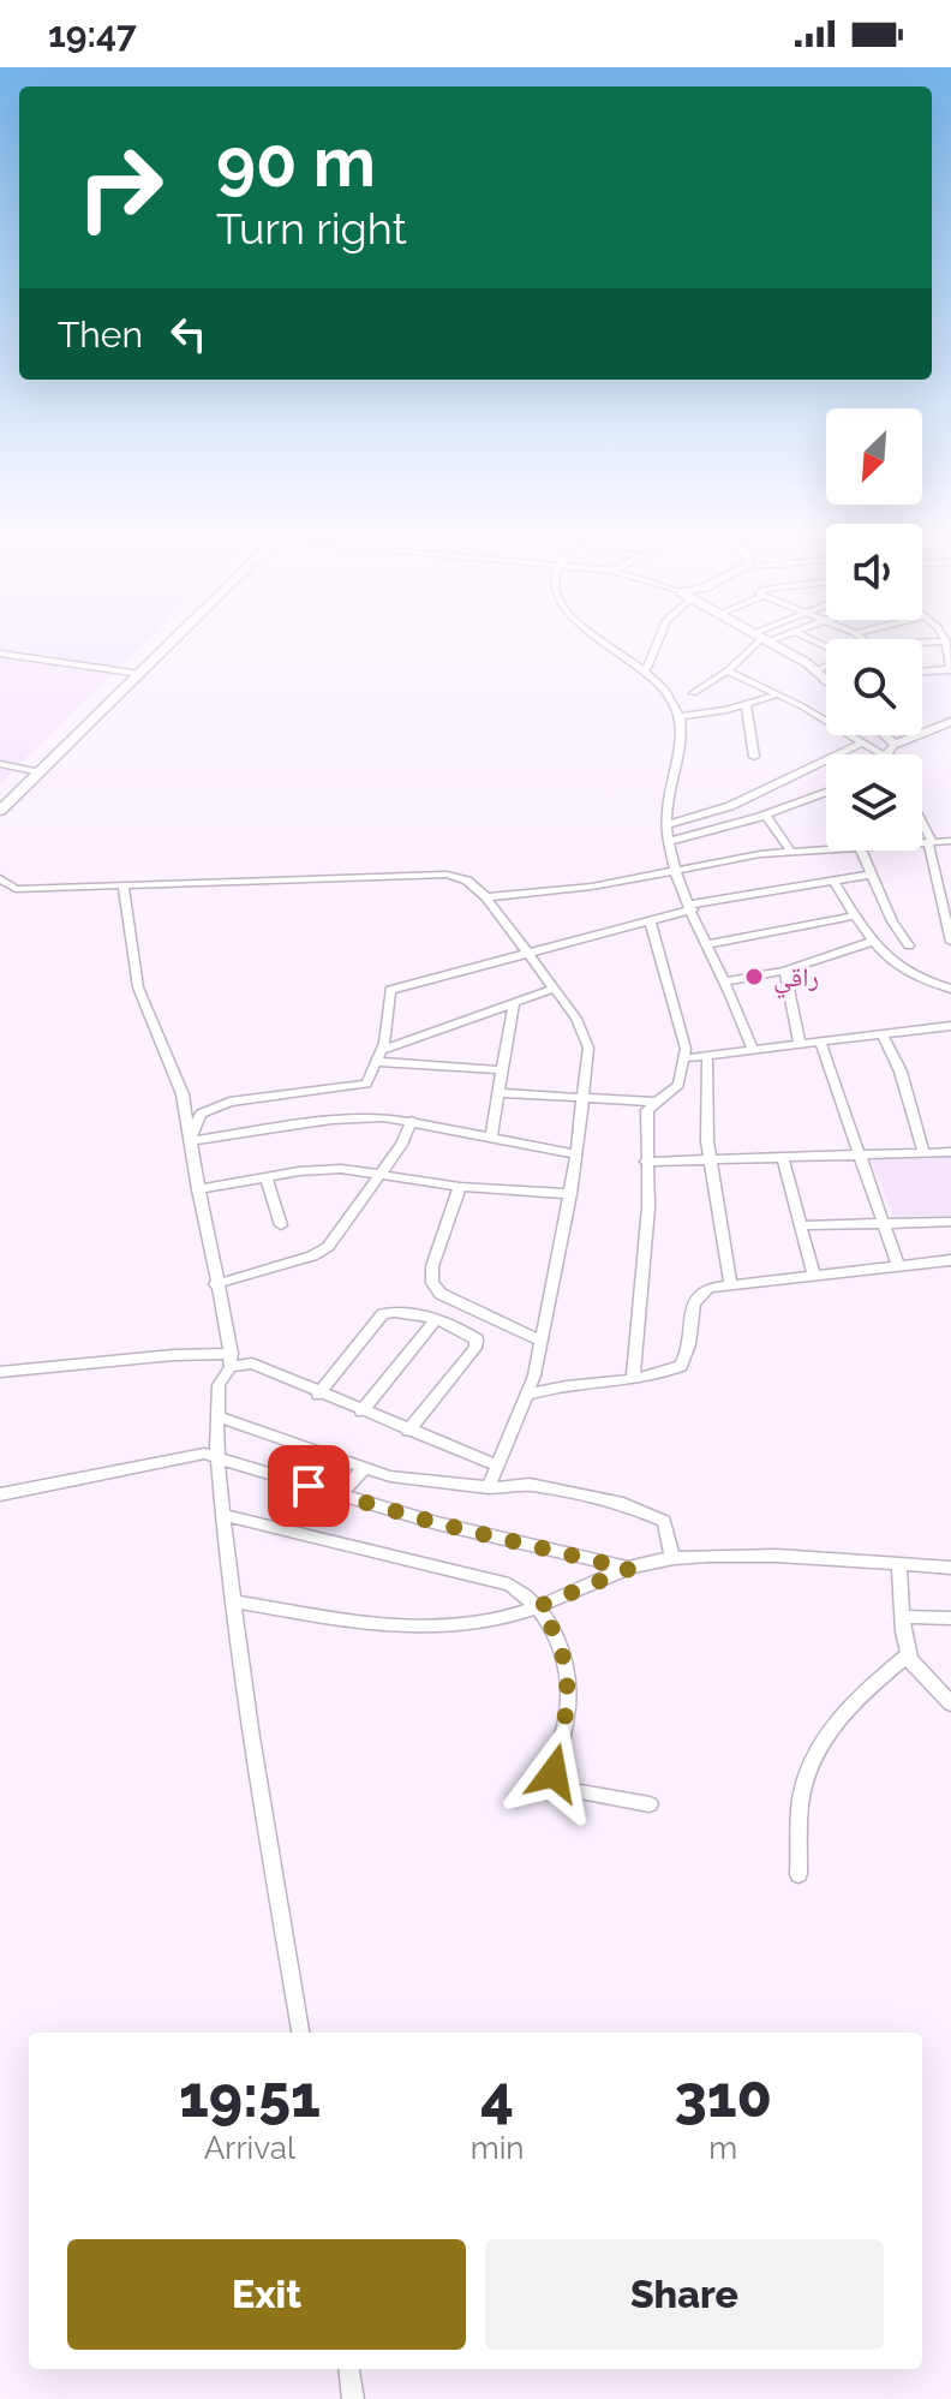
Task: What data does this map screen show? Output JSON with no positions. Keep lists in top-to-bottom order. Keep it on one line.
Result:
{"places":["راقي"],"north":"bottom left","page":{"status":"19:47","turn":["90 m","Turn right"],"then":"Then","eta":["19:51","Arrival","4","min","310","m"],"buttons":["Exit","Share"]}}
